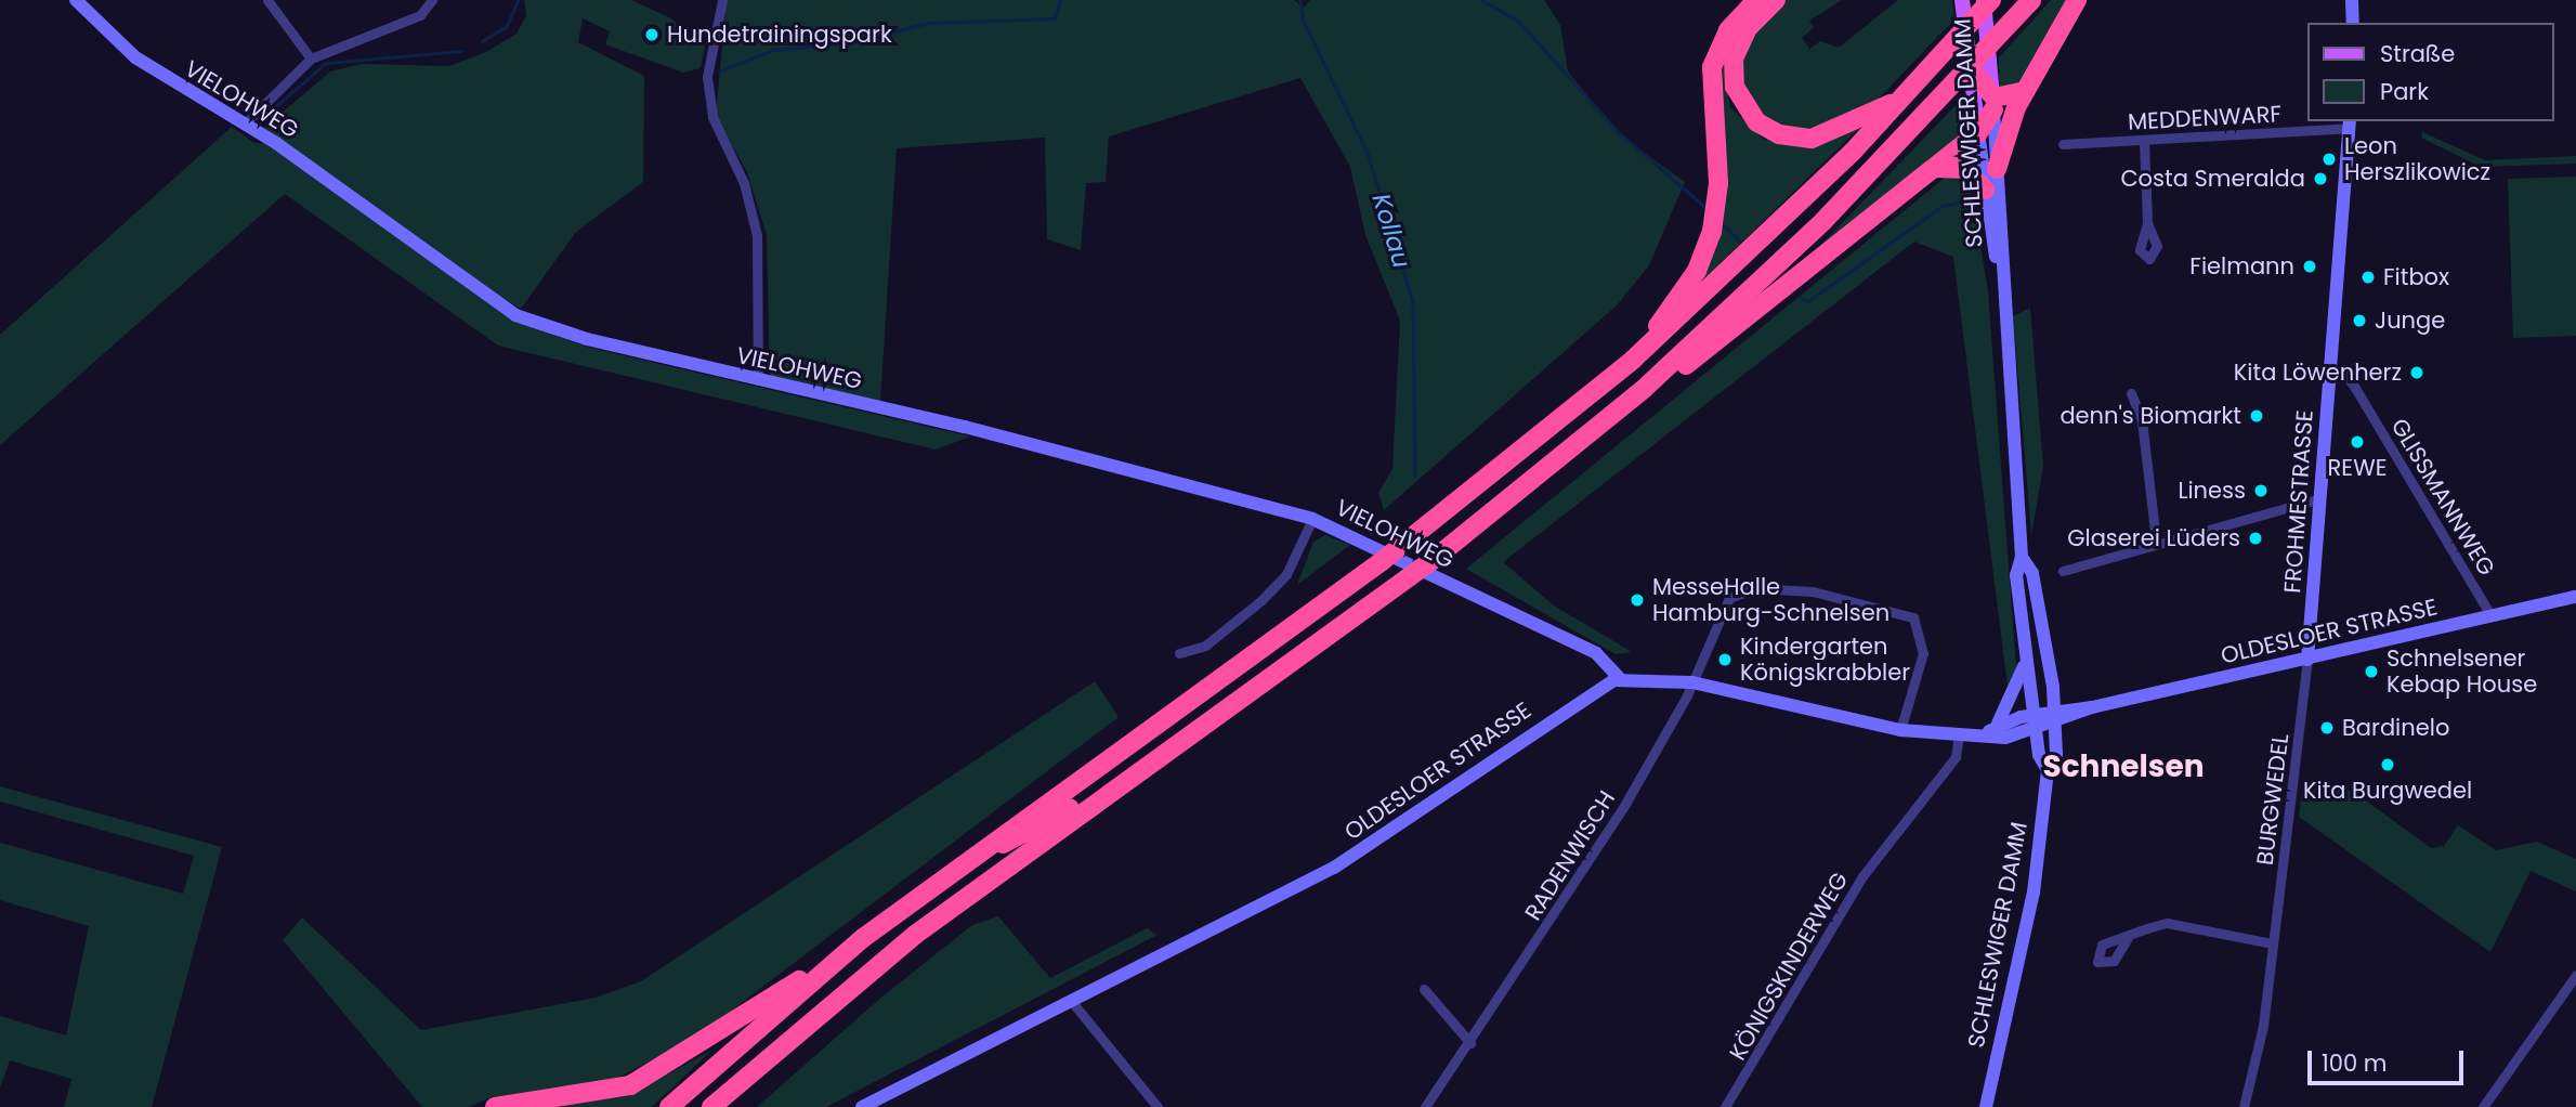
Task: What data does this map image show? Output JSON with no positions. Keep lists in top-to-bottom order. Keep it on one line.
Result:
{"streets":{"main road":["VIELOHWEG","SCHLESWIGER DAMM","FROHMESTRASSE","OLDESLOER STRASSE"],"street":["MEDDENWARF","GLISSMANNWEG","BURGWEDEL","RADENWISCH","KÖNIGSKINDERWEG"]},"crossings":[["VIELOHWEG","OLDESLOER STRASSE"],["MEDDENWARF","FROHMESTRASSE"],["SCHLESWIGER DAMM","OLDESLOER STRASSE"],["GLISSMANNWEG","FROHMESTRASSE"],["GLISSMANNWEG","OLDESLOER STRASSE"],["FROHMESTRASSE","OLDESLOER STRASSE"],["FROHMESTRASSE","BURGWEDEL"],["OLDESLOER STRASSE","BURGWEDEL"],["OLDESLOER STRASSE","RADENWISCH"],["OLDESLOER STRASSE","KÖNIGSKINDERWEG"]],"districts":["Schnelsen"],"water":["Kollau"],"places":["Hundetrainingspark","Leon Herszlikowicz","Costa Smeralda","Fielmann","Fitbox","Junge","Kita Löwenherz","denn's Biomarkt","REWE","Liness","Glaserei Lüders","MesseHalle Hamburg-Schnelsen","Kindergarten Königskrabbler","Schnelsener Kebap House","Bardinelo","Kita Burgwedel"],"legend":["Straße","Park"],"scale_bar":"100 m"}
